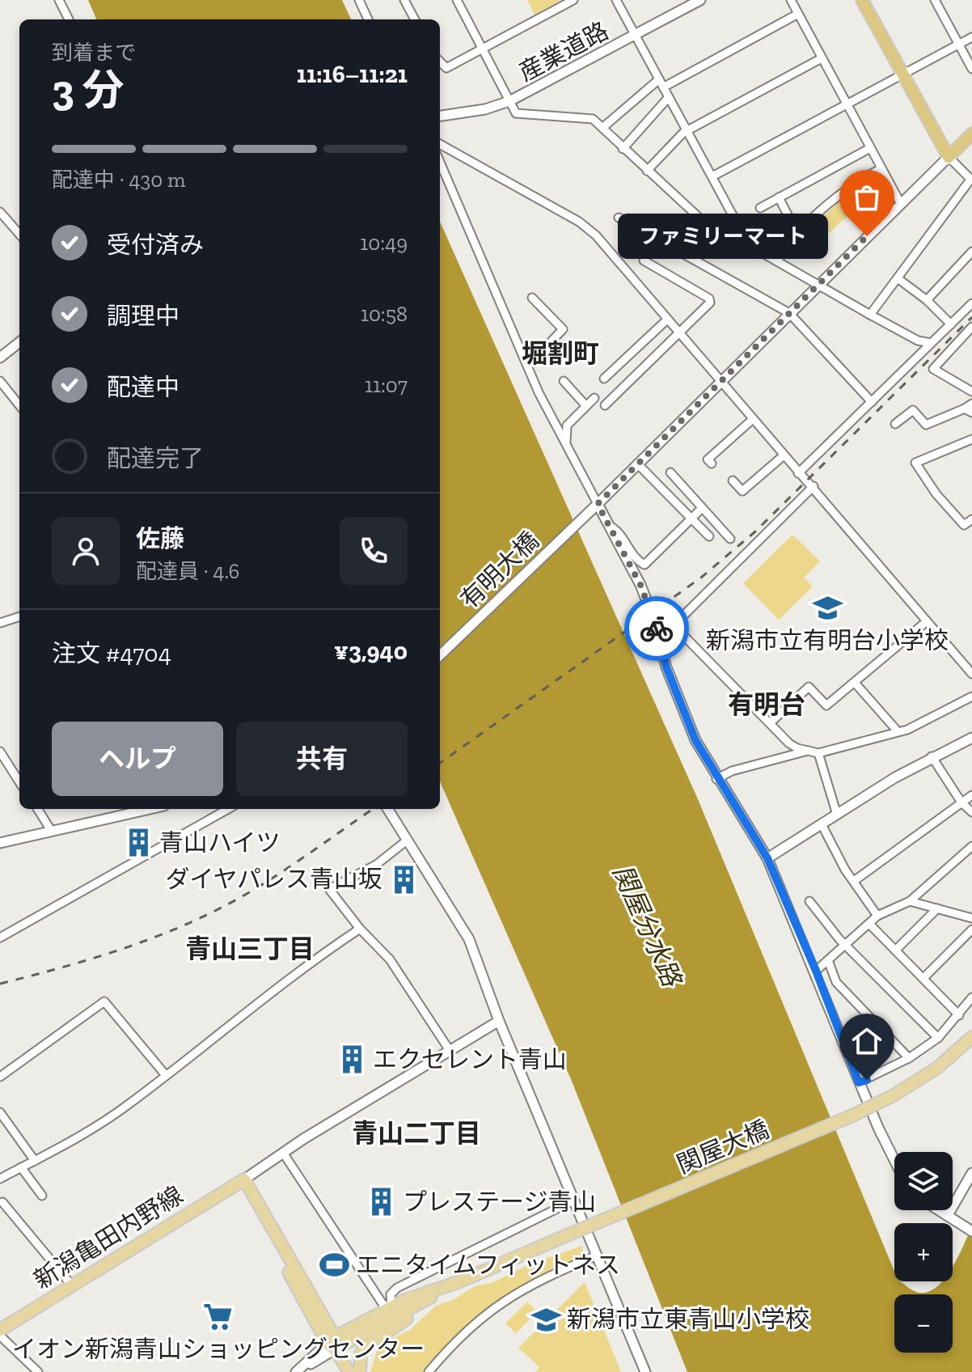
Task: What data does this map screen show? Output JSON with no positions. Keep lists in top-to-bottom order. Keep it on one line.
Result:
{"streets":{"main road":["関屋大橋","新潟亀田内野線"],"street":["産業道路","有明大橋"]},"districts":["堀割町","有明台","青山三丁目","青山二丁目"],"water":["関屋分水路"],"places":{"other":["ファミリーマート"],"school or university":["新潟市立有明台小学校","新潟市立東青山小学校"],"building":["青山ハイツ","ダイヤパレス青山坂","エクセレント青山","プレステージ青山"],"sports":["エニタイムフィットネス"],"supermarket":["イオン新潟青山ショッピングセンター"]},"page":{"heading":["3 分","到着まで","11:16–11:21"],"panel":["佐藤","配達員 · 4.6","注文 #4704","¥3,940"],"bar":"配達中 · 430 m","list":[["受付済み","10:49"],["調理中","10:58"],["配達中","11:07"],"配達完了"],"bubble":"ファミリーマート","buttons":["ヘルプ","共有"],"map_buttons":["+","−"]}}
